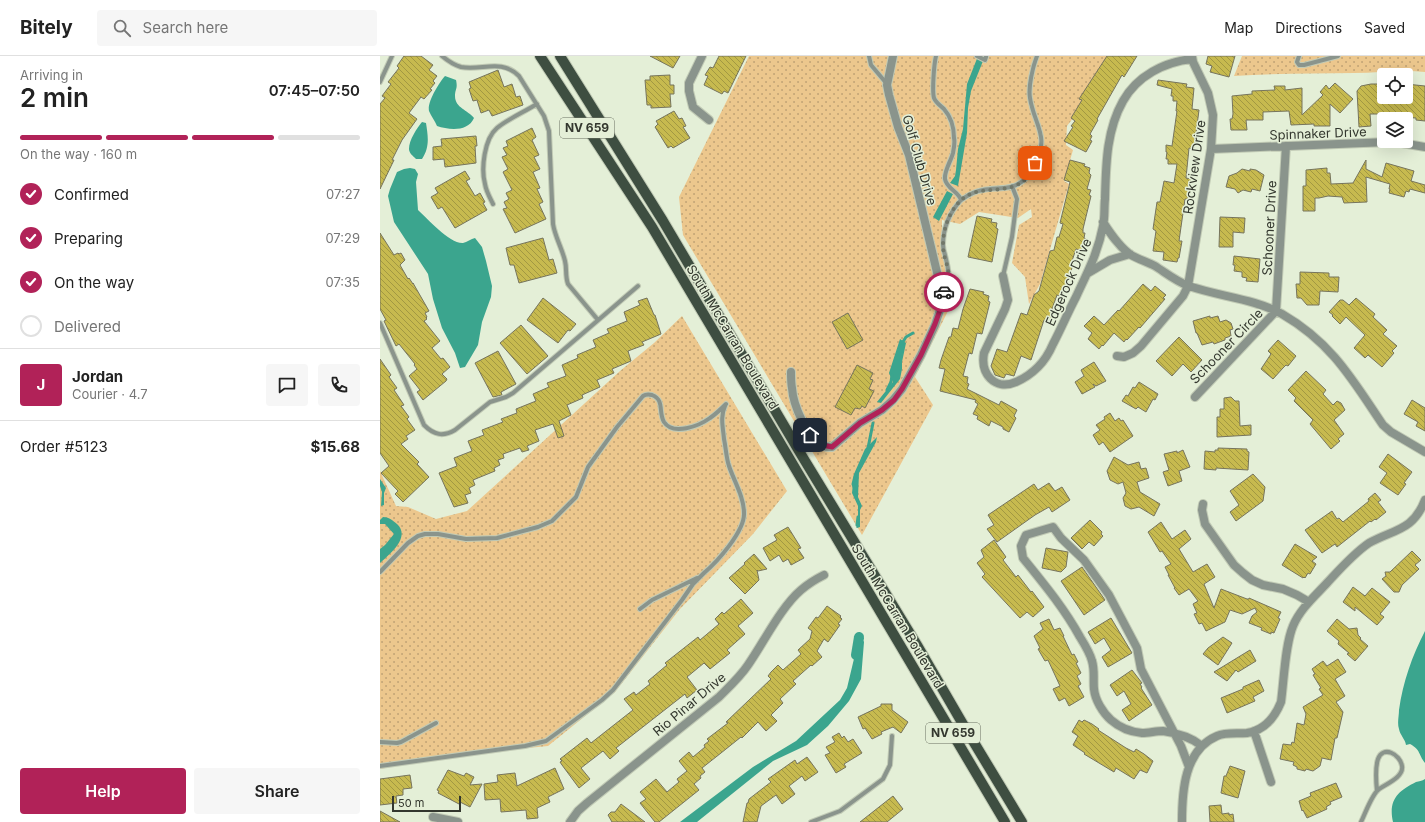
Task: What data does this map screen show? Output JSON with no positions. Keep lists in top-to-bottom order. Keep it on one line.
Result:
{"streets":{"main road":["NV 659","South McCarran Boulevard"],"street":["Spinnaker Drive","Golf Club Drive","Rockview Drive","Schooner Drive","Edgerock Drive","Schooner Circle","Rio Pinar Drive"]},"crossings":[["Spinnaker Drive","Rockview Drive"],["Spinnaker Drive","Schooner Drive"],["Rockview Drive","Edgerock Drive"],["Schooner Drive","Schooner Circle"]],"scale_bar":"50 m","page":{"header":"Bitely","search":"Search here","nav":["Map","Directions","Saved"],"heading":["2 min","Arriving in","07:45–07:50"],"panel":["Jordan","Courier · 4.7","Order #5123","$15.68"],"bar":"On the way · 160 m","list":[["Confirmed","07:27"],["Preparing","07:29"],["On the way","07:35"],"Delivered"],"round":"J","buttons":["Help","Share"],"scale":"50 m"}}
